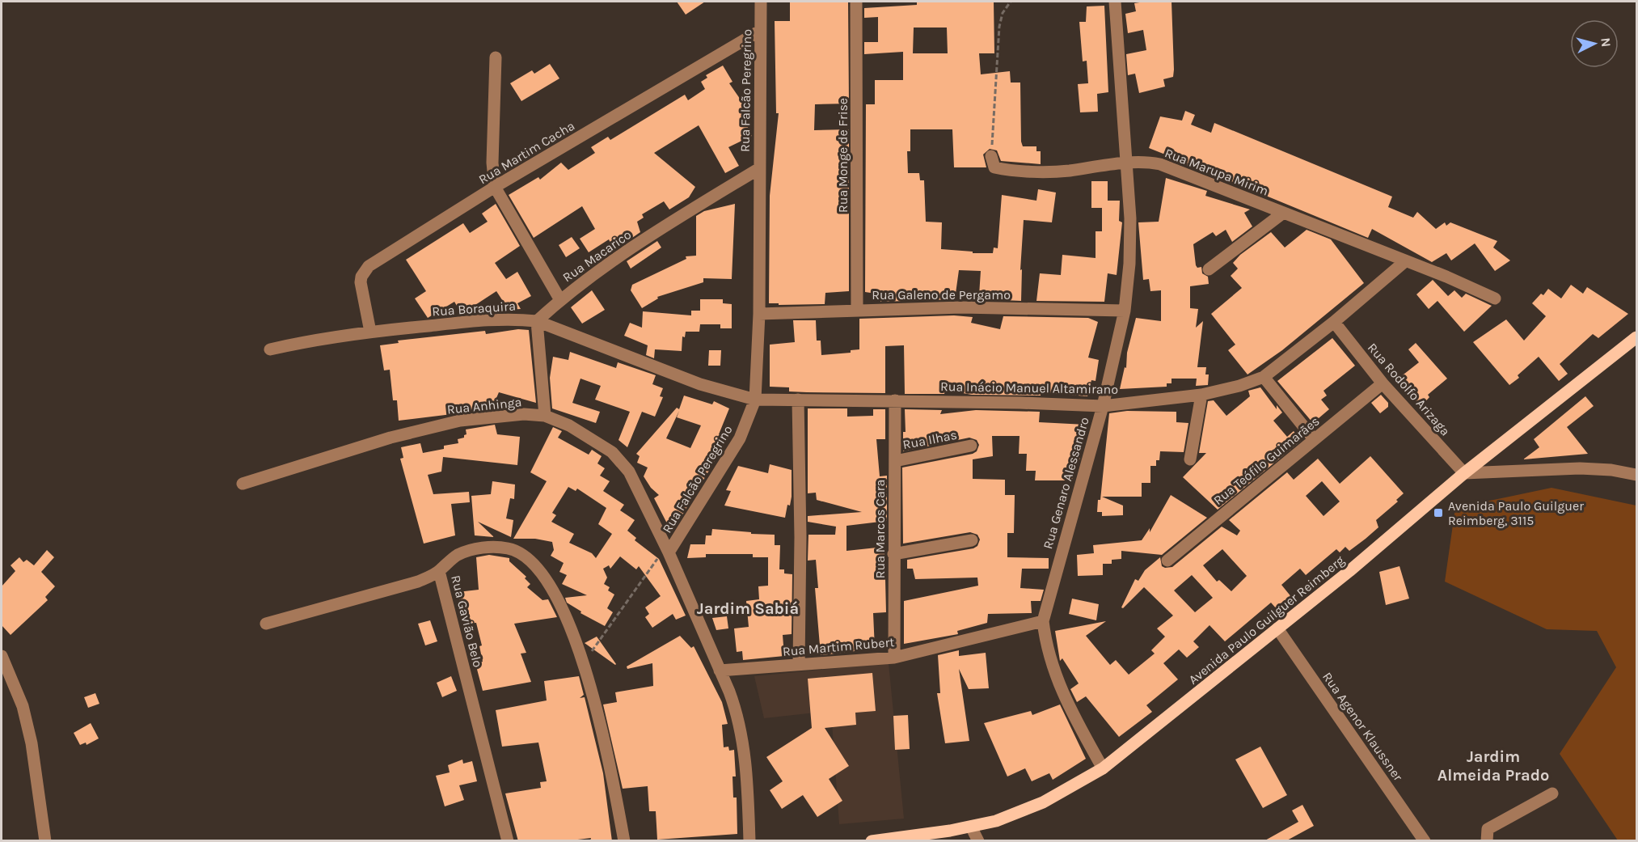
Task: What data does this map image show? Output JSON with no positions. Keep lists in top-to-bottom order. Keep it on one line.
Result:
{"streets":{"main road":["Avenida Paulo Guilguer Reimberg"],"street":["Rua Falcão Peregrino","Rua Martim Cacha","Rua Monge de Frise","Rua Marupa Mirim","Rua Macarico","Rua Galeno de Pergamo","Rua Boraquira","Rua Inácio Manuel Altamirano","Rua Rodolfo Arizaga","Rua Anhinga","Rua Ilhas","Rua Teófilo Guimarães","Rua Genaro Alessandro","Rua Marcos Cara","Rua Gavião Belo","Rua Martim Rubert","Rua Agenor Klaussner"]},"crossings":[["Rua Falcão Peregrino","Rua Martim Cacha"],["Rua Falcão Peregrino","Rua Macarico"],["Rua Falcão Peregrino","Rua Galeno de Pergamo"],["Rua Falcão Peregrino","Rua Boraquira"],["Rua Falcão Peregrino","Rua Inácio Manuel Altamirano"],["Rua Falcão Peregrino","Rua Anhinga"],["Rua Falcão Peregrino","Rua Martim Rubert"],["Rua Martim Cacha","Rua Boraquira"],["Rua Monge de Frise","Rua Galeno de Pergamo"],["Rua Marupa Mirim","Rua Inácio Manuel Altamirano"],["Rua Marupa Mirim","Rua Genaro Alessandro"],["Rua Macarico","Rua Boraquira"],["Rua Galeno de Pergamo","Rua Genaro Alessandro"],["Rua Boraquira","Rua Inácio Manuel Altamirano"],["Rua Inácio Manuel Altamirano","Rua Rodolfo Arizaga"],["Rua Inácio Manuel Altamirano","Rua Genaro Alessandro"],["Rua Inácio Manuel Altamirano","Rua Marcos Cara"],["Rua Rodolfo Arizaga","Rua Teófilo Guimarães"],["Rua Rodolfo Arizaga","Avenida Paulo Guilguer Reimberg"],["Rua Ilhas","Rua Marcos Cara"],["Rua Genaro Alessandro","Avenida Paulo Guilguer Reimberg"],["Rua Genaro Alessandro","Rua Martim Rubert"],["Rua Marcos Cara","Rua Martim Rubert"],["Avenida Paulo Guilguer Reimberg","Rua Agenor Klaussner"]],"districts":["Jardim Sabiá","Jardim Almeida Prado"],"places":{"transit":["Avenida Paulo Guilguer Reimberg, 3115"]},"north":"right"}
